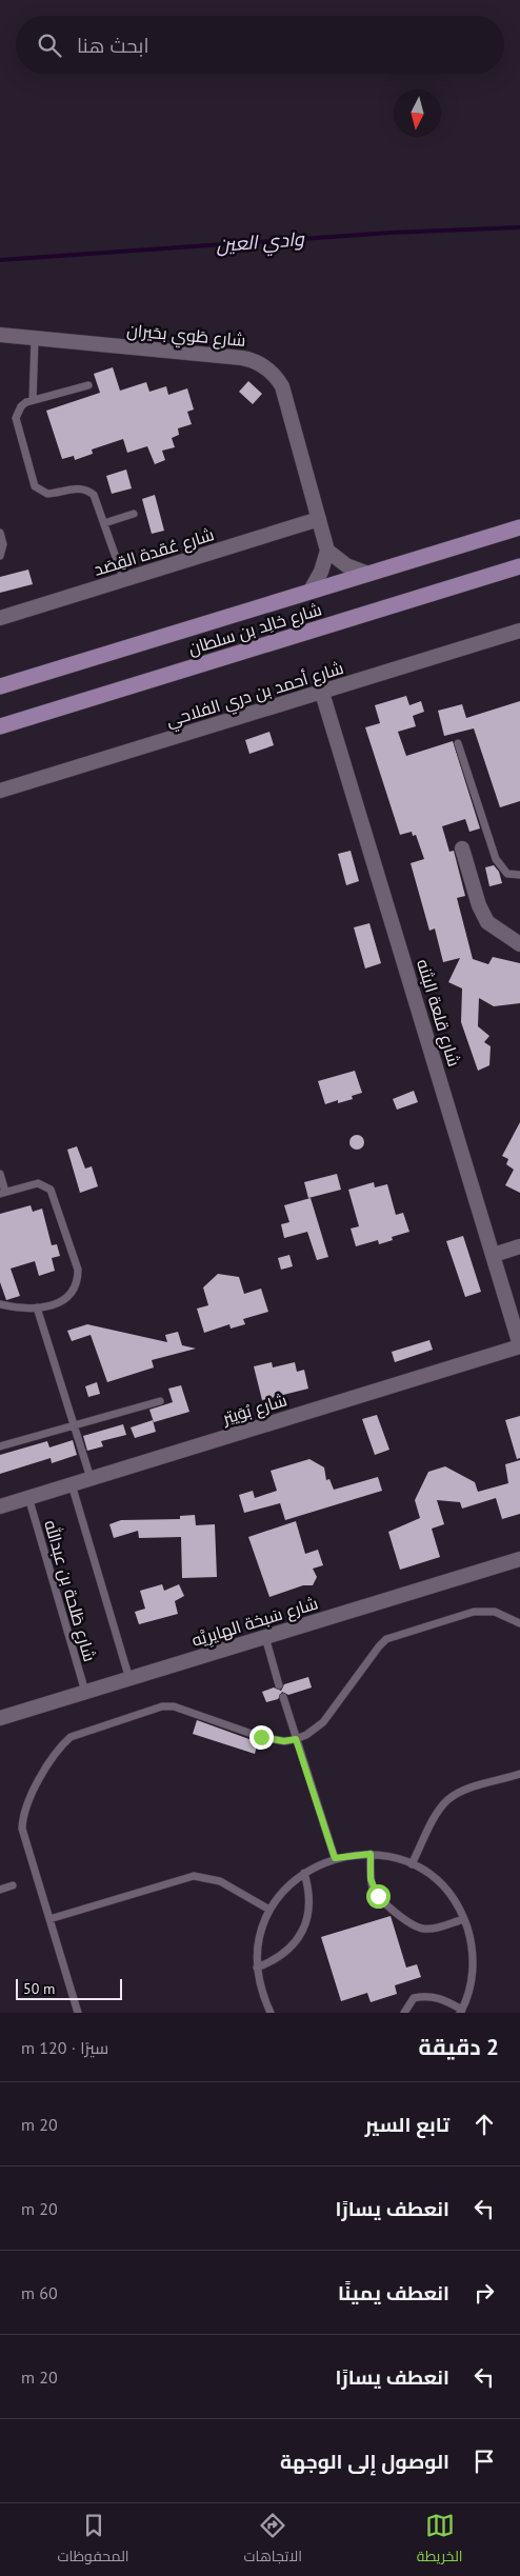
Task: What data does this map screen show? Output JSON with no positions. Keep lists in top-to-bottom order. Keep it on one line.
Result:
{"streets":{"main road":["شارع خالِد بن سلطان"],"street":["شارع طَوي بحَيران","شارع عُقدة القِصَد","شارع أحمد بن دري الفلاحي","شارع قلعة البثنه","شارع بُوَيتِر","شارع سَبخة الهايرِيَّه"],"lane":["شارع طَلحة بن عبدالله"]},"crossings":[["شارع طَوي بحَيران","شارع عُقدة القِصَد"],["شارع أحمد بن دري الفلاحي","شارع قلعة البثنه"],["شارع قلعة البثنه","شارع بُوَيتِر"],["شارع بُوَيتِر","شارع طَلحة بن عبدالله"],["شارع طَلحة بن عبدالله","شارع سَبخة الهايرِيَّه"]],"water":["وادي العين"],"scale_bar":"50 m","north":"bottom","page":{"search":"ابحث هنا","scale":"50 m","heading":["2 دقيقة","سيرًا · 120 m"],"list":[["تابع السير","20 m"],["انعطف يسارًا","20 m"],["انعطف يمينًا","60 m"],["انعطف يسارًا","20 m"],"الوصول إلى الوجهة"],"nav":["الخريطة","الاتجاهات","المحفوظات"]}}
